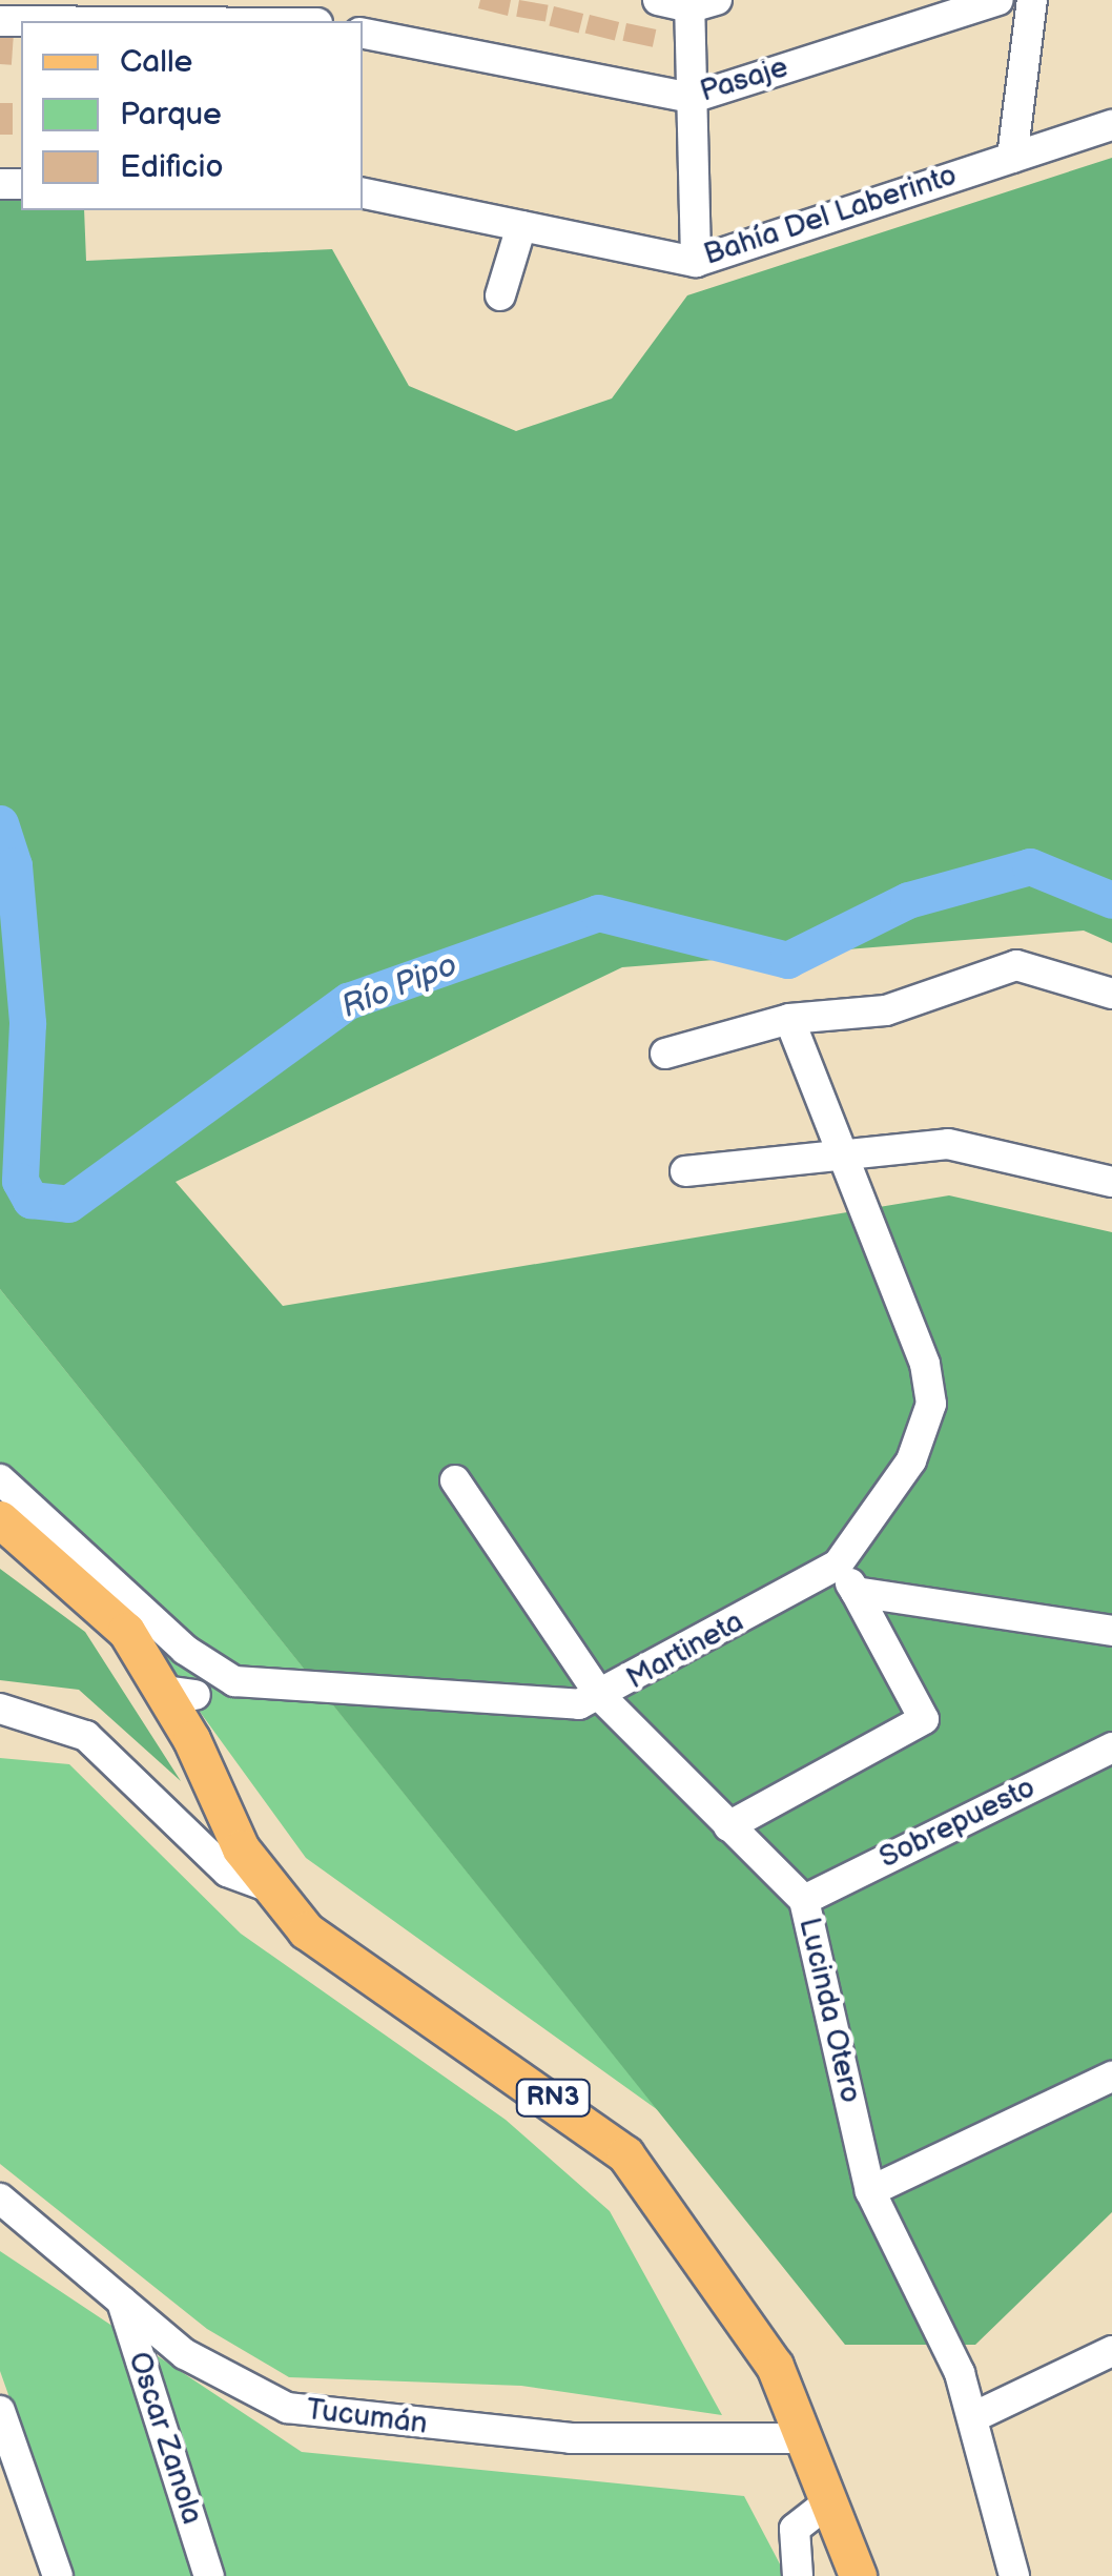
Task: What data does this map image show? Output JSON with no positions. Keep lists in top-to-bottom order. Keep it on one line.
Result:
{"streets":{"main road":["RN3"],"street":["Pasaje","Bahía Del Laberinto","Martineta","Sobrepuesto","Lucinda Otero","Tucumán","Oscar Zanola"]},"crossings":[["Martineta","Lucinda Otero"],["Sobrepuesto","Lucinda Otero"],["RN3","Tucumán"],["Tucumán","Oscar Zanola"]],"water":["Río Pipo"],"legend":["Calle","Parque","Edificio"]}
